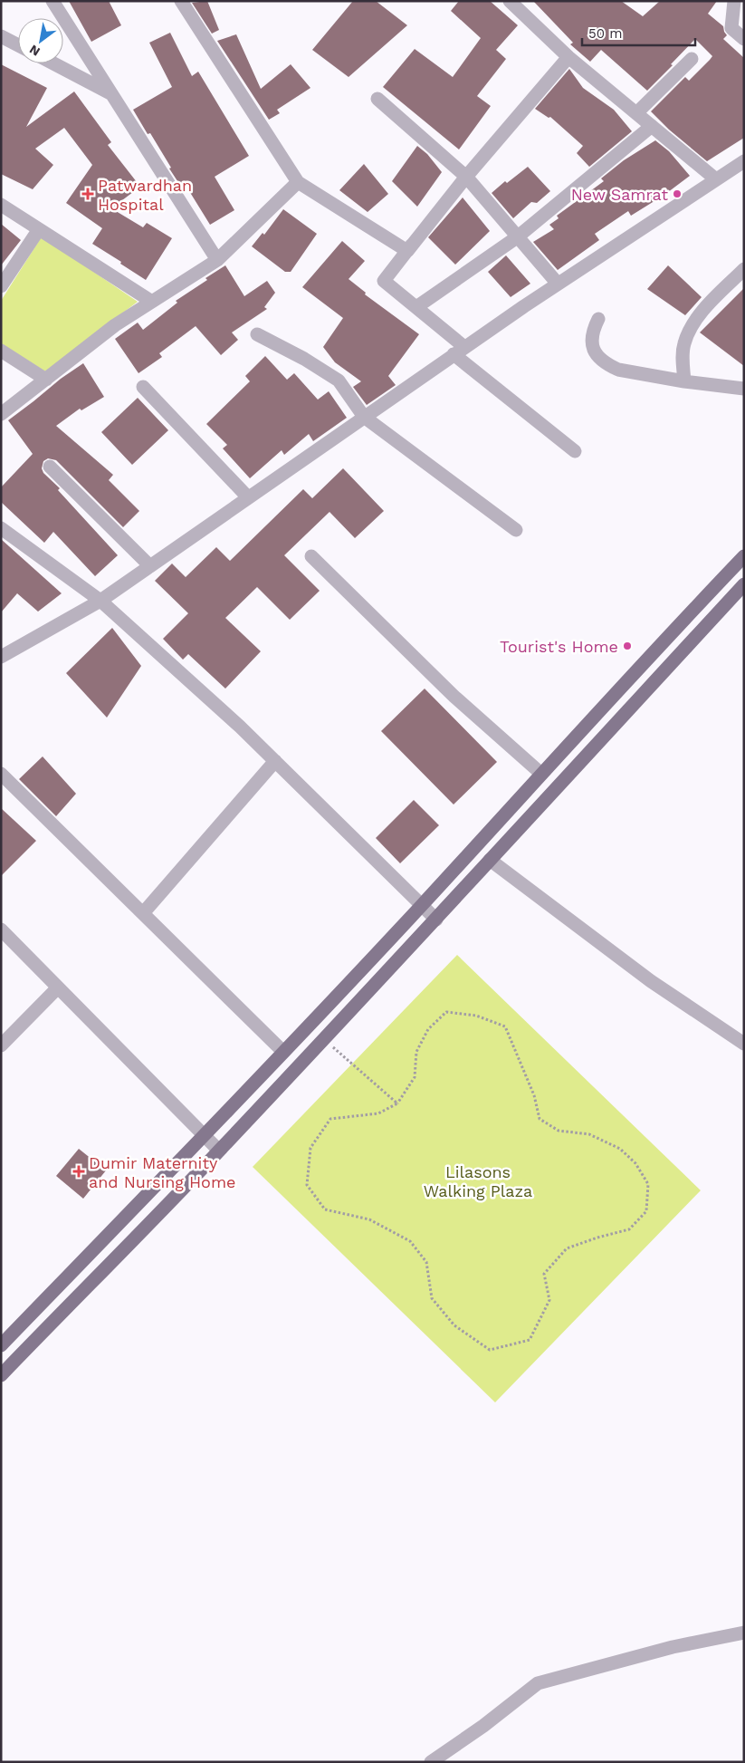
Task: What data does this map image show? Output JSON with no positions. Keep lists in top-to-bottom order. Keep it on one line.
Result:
{"parks":["Lilasons Walking Plaza"],"places":{"health":["Patwardhan Hospital","Dumir Maternity and Nursing Home"],"other":["New Samrat","Tourist's Home"]},"scale_bar":"50 m","north":"bottom left"}
